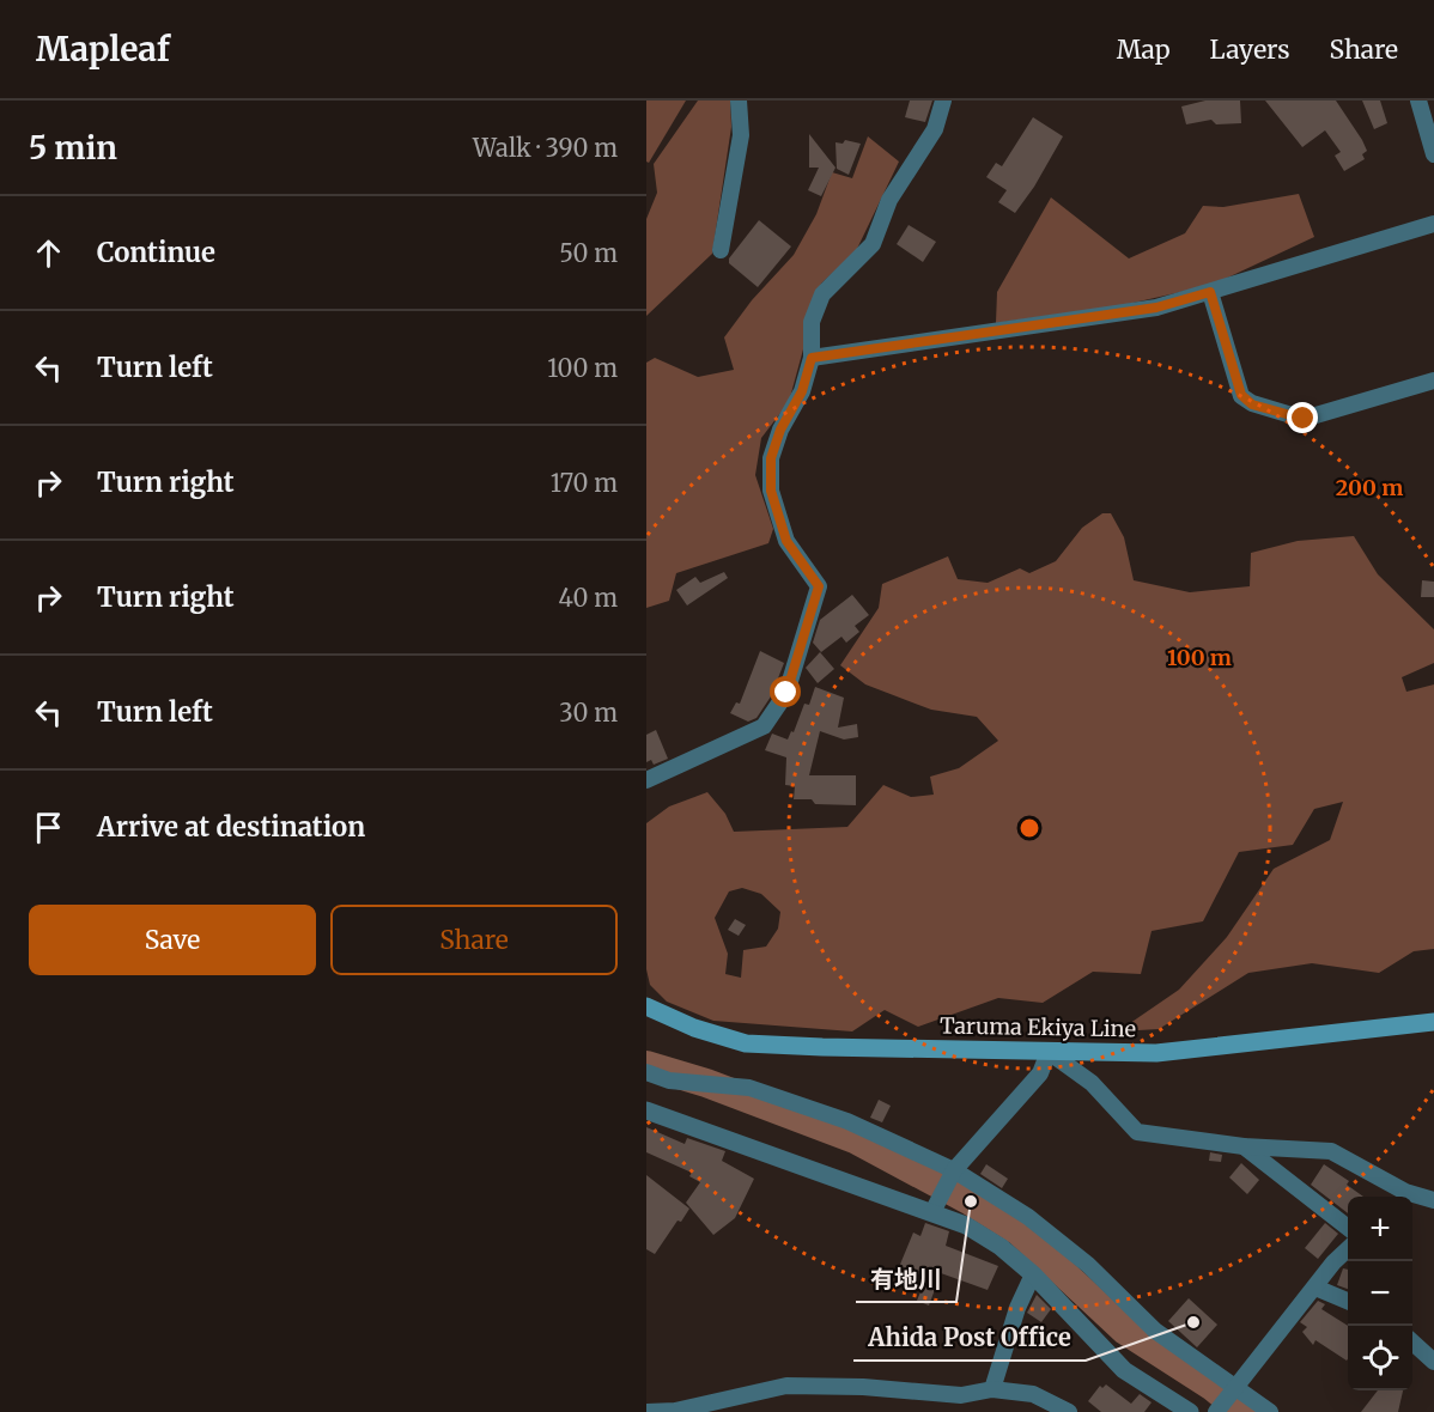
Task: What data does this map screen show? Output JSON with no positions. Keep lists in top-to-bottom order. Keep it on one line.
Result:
{"streets":{"main road":["Taruma Ekiya Line"]},"places":["有地川","Ahida Post Office"],"page":{"header":"Mapleaf","nav":["Map","Layers","Share"],"heading":["5 min","Walk · 390 m"],"list":[["Continue","50 m"],["Turn left","100 m"],["Turn right","170 m"],["Turn right","40 m"],["Turn left","30 m"],"Arrive at destination"],"buttons":["Save","Share"],"map_buttons":["+","−"]},"rings":["200 m","100 m"]}
